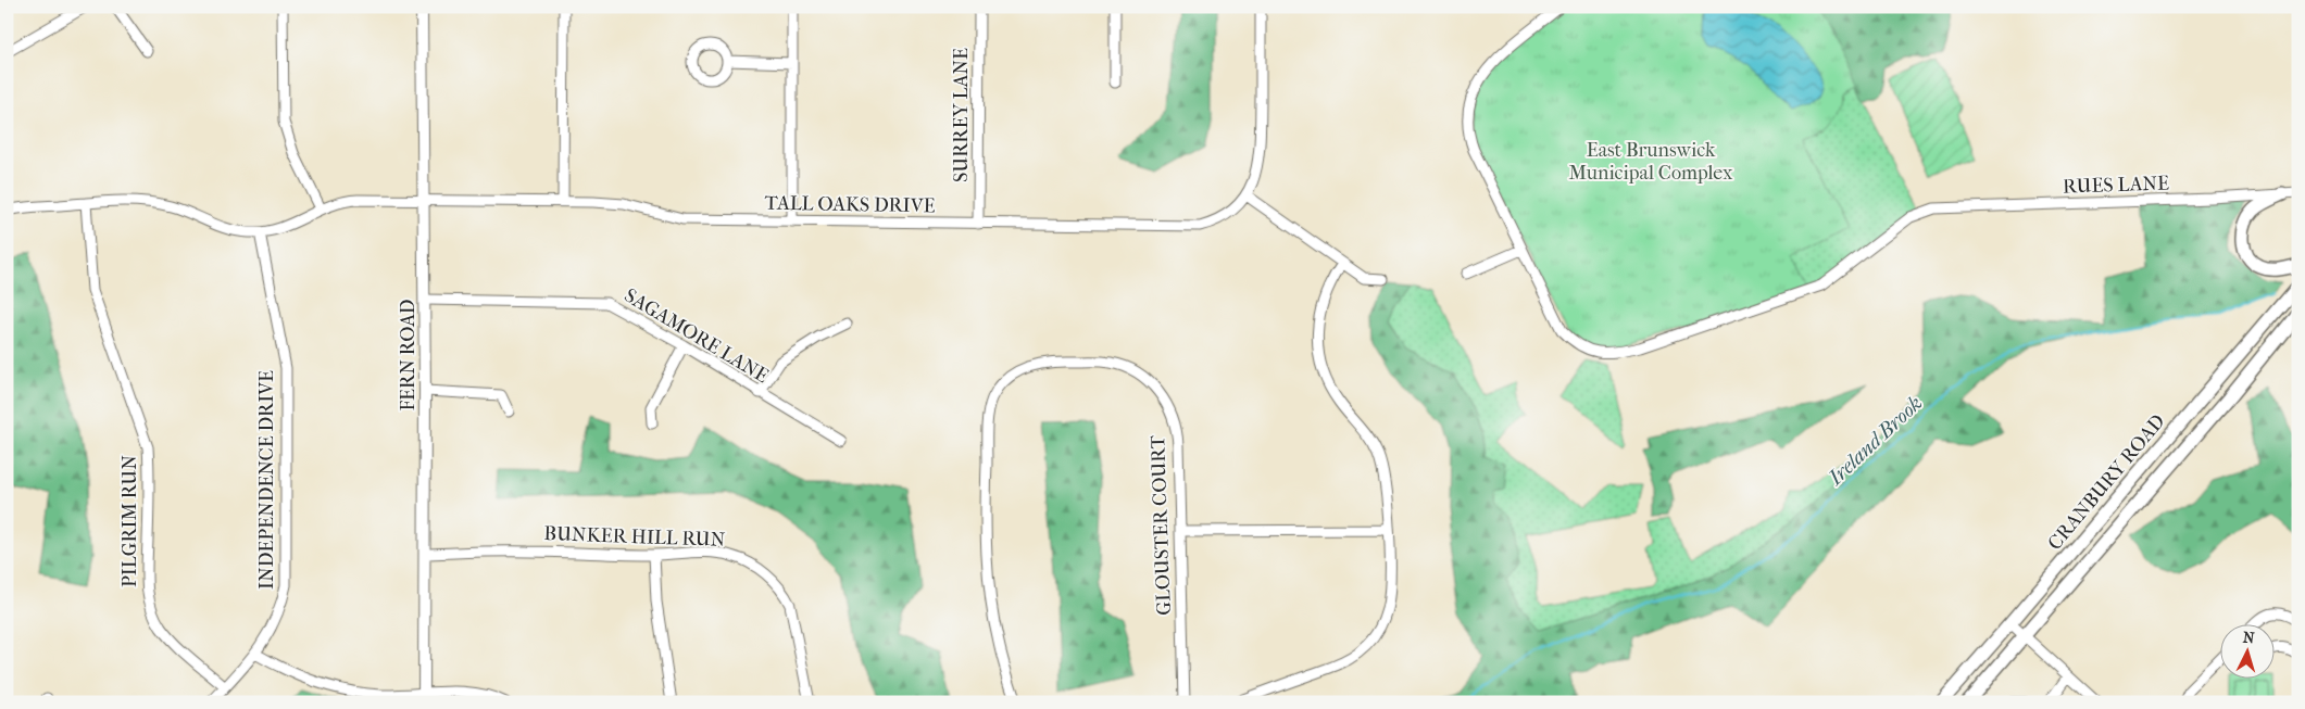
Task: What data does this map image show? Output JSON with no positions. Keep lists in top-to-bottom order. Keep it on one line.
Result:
{"streets":{"main road":["CRANBURY ROAD"],"street":["SURREY LANE","RUES LANE","TALL OAKS DRIVE","SAGAMORE LANE","FERN ROAD","INDEPENDENCE DRIVE","PILGRIM RUN","GLOUSTER COURT","BUNKER HILL RUN"]},"crossings":[["SURREY LANE","TALL OAKS DRIVE"],["TALL OAKS DRIVE","FERN ROAD"],["TALL OAKS DRIVE","INDEPENDENCE DRIVE"],["SAGAMORE LANE","FERN ROAD"],["FERN ROAD","BUNKER HILL RUN"],["INDEPENDENCE DRIVE","PILGRIM RUN"]],"water":["Ireland Brook"],"parks":["East Brunswick Municipal Complex"],"north":"top"}
